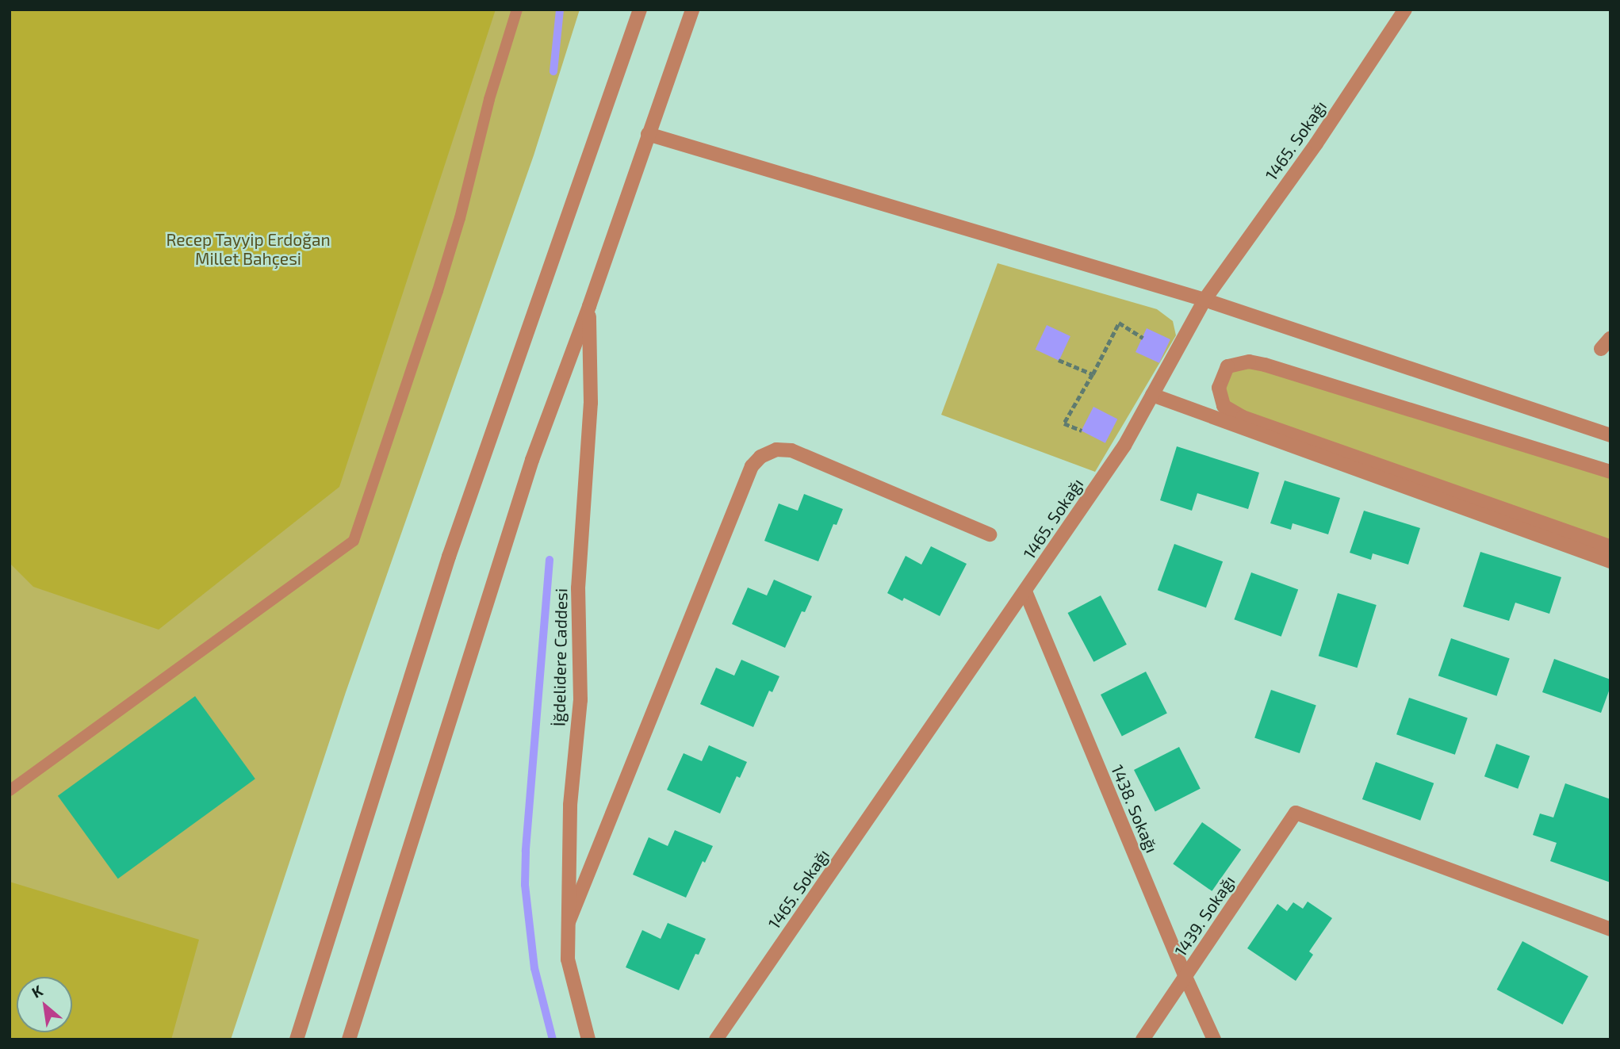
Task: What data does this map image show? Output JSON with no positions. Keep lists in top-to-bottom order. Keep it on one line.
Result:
{"streets":{"street":["1465. Sokağı","İğdelidere Caddesi","1438. Sokağı","1439. Sokağı"]},"crossings":[["1465. Sokağı","1438. Sokağı"],["1438. Sokağı","1439. Sokağı"]],"parks":["Recep Tayyip Erdoğan Millet Bahçesi"],"north":"top left"}
